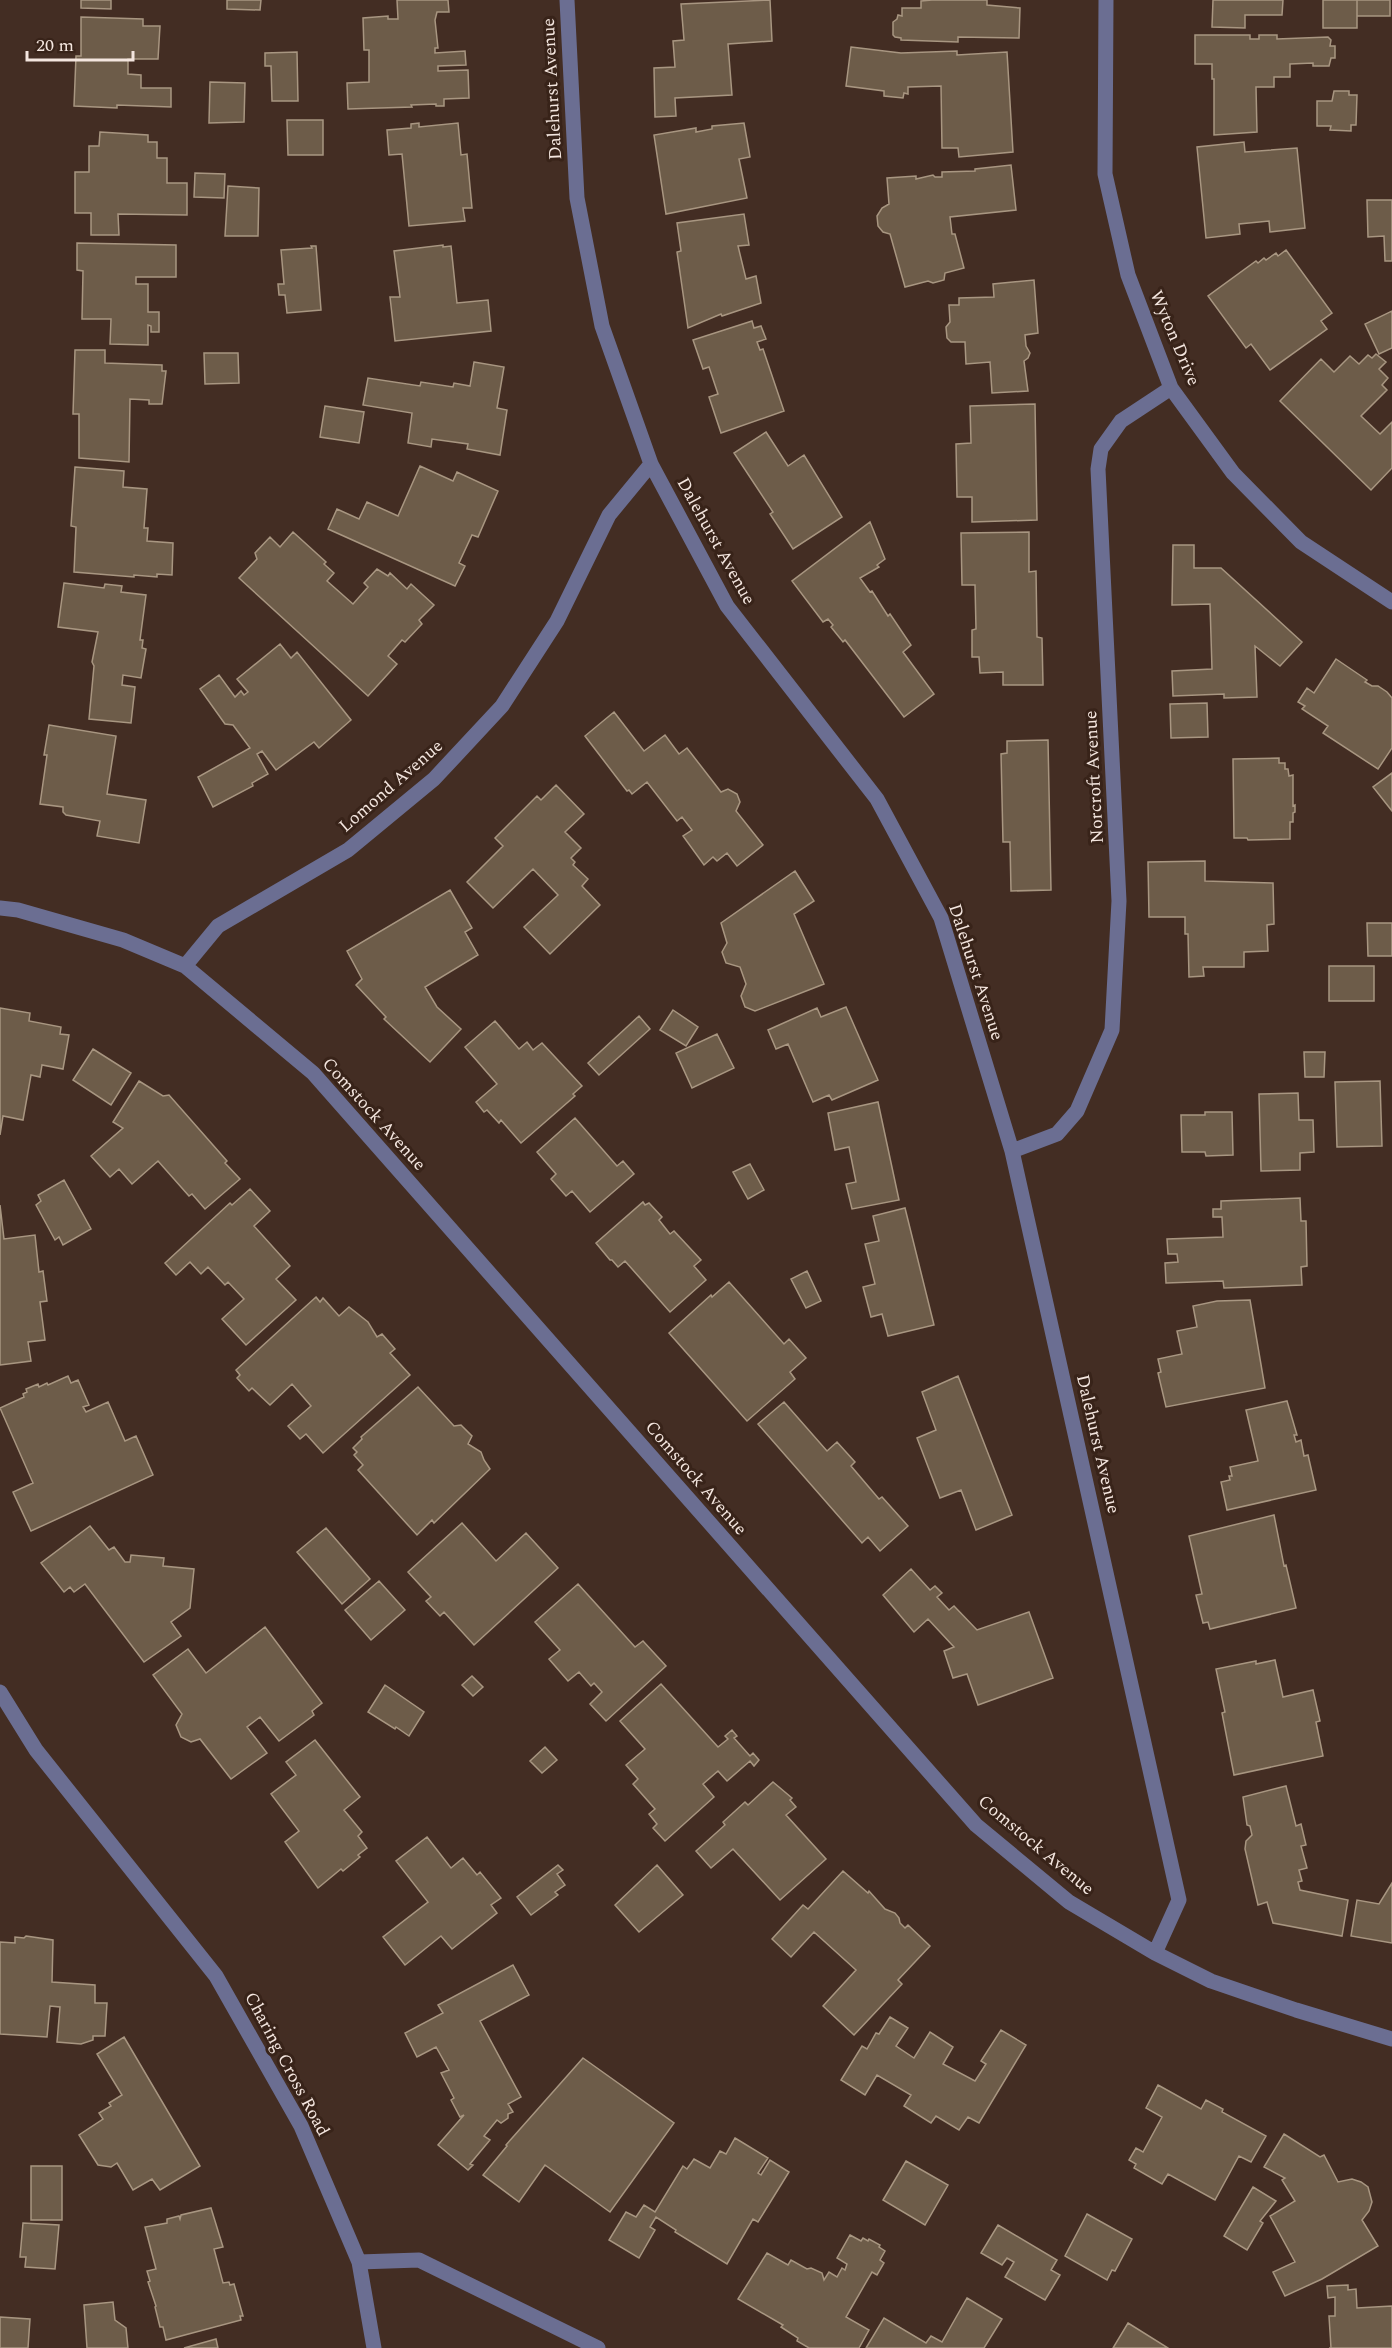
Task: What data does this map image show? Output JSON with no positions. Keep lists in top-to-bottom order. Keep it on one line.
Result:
{"streets":{"street":["Dalehurst Avenue","Wyton Drive","Norcroft Avenue","Lomond Avenue","Comstock Avenue","Charing Cross Road"]},"crossings":[["Dalehurst Avenue","Norcroft Avenue"],["Dalehurst Avenue","Lomond Avenue"],["Dalehurst Avenue","Comstock Avenue"],["Wyton Drive","Norcroft Avenue"],["Lomond Avenue","Comstock Avenue"]],"scale_bar":"20 m"}
